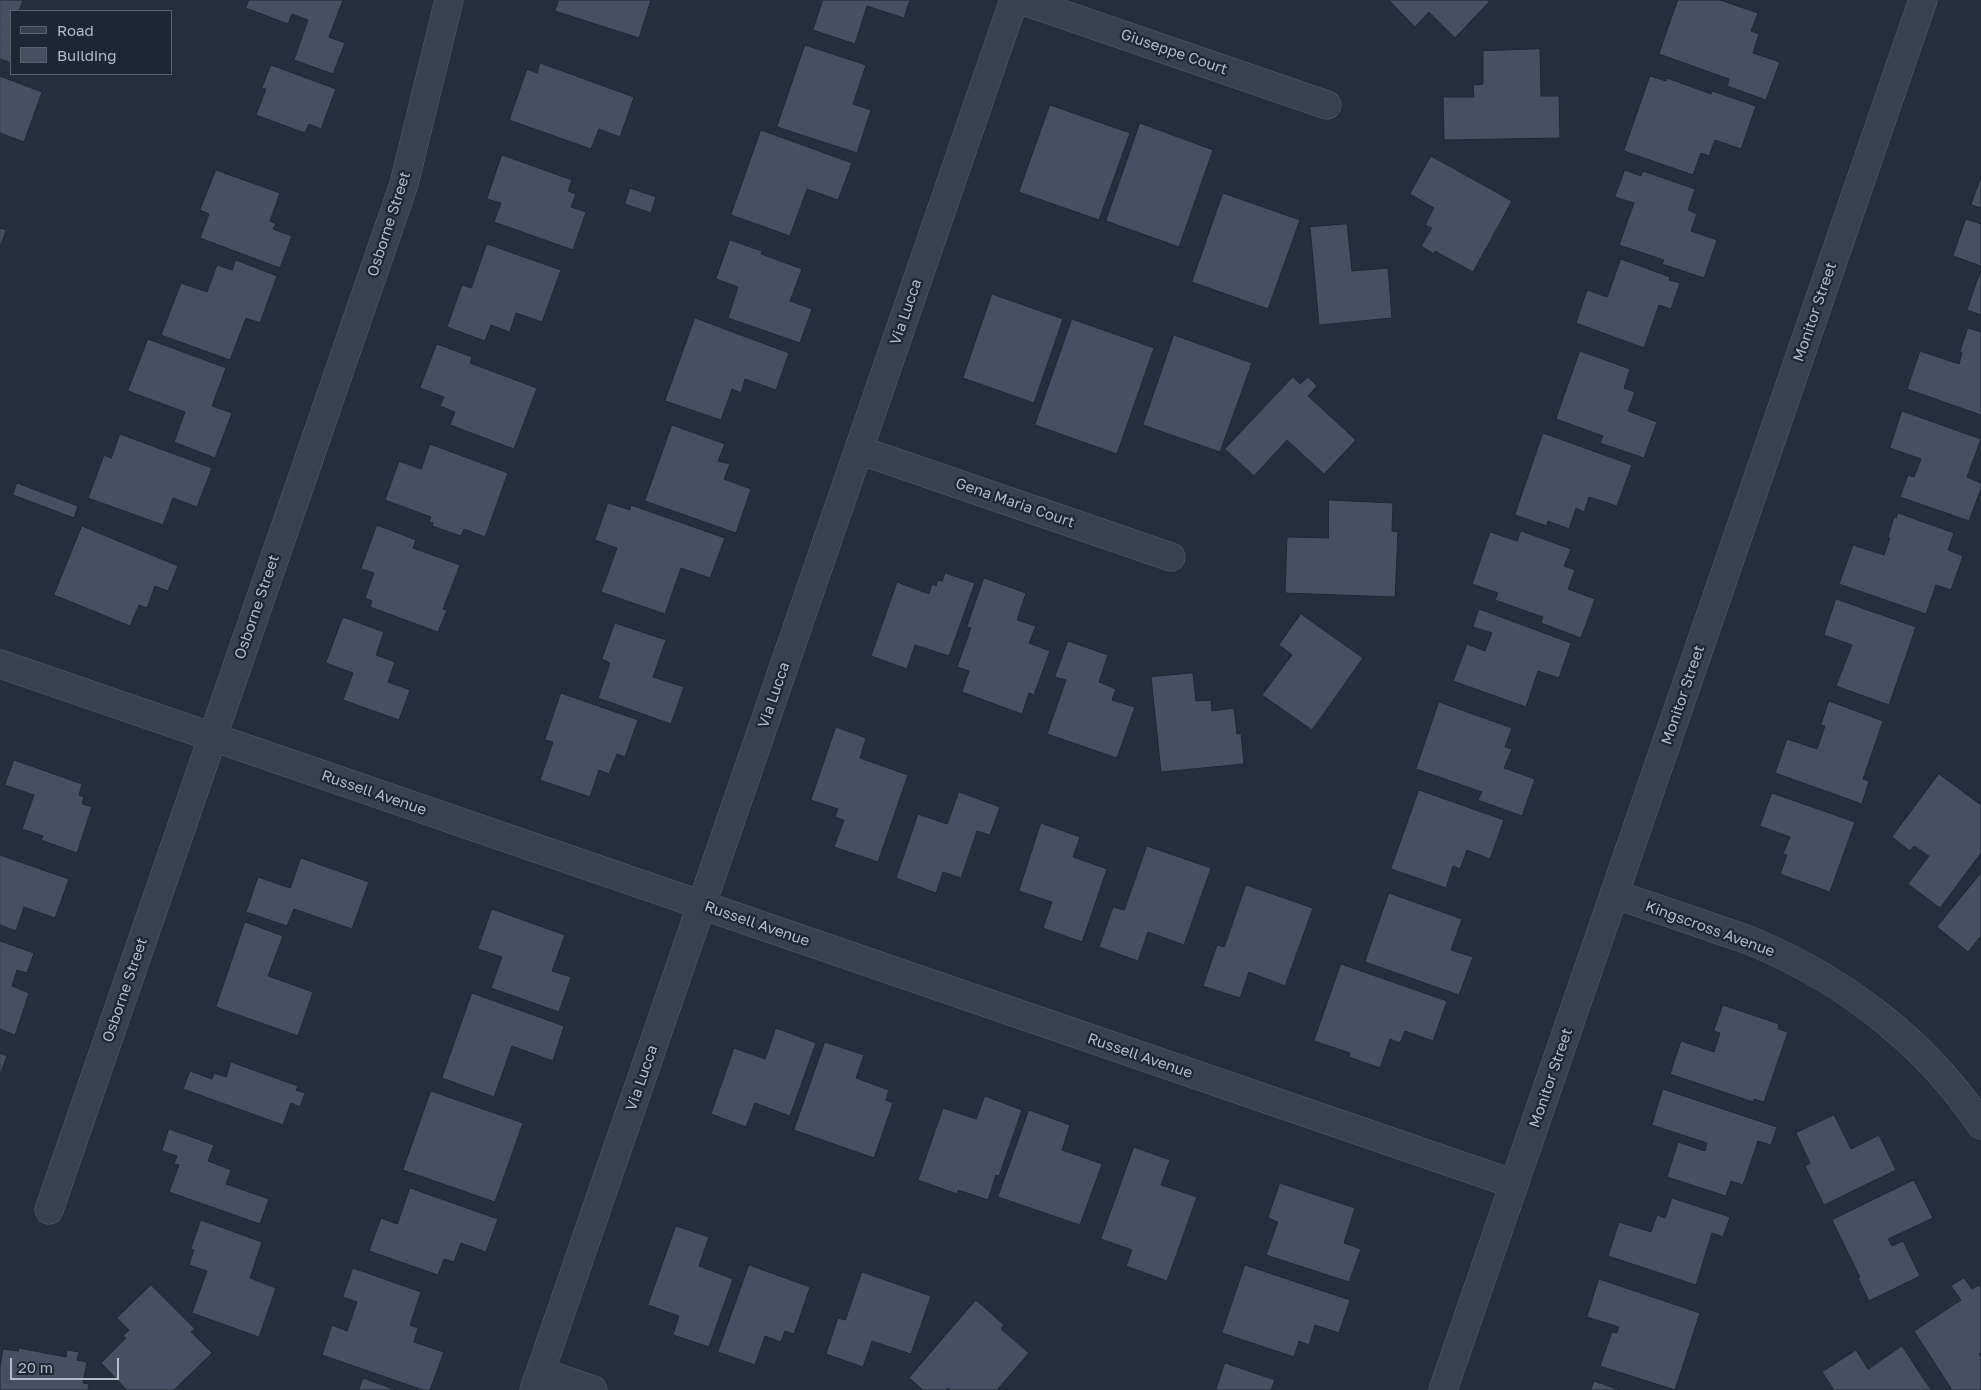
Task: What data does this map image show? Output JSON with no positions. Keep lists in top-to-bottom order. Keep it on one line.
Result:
{"streets":{"street":["Giuseppe Court","Osborne Street","Via Lucca","Monitor Street","Gena Maria Court","Russell Avenue","Kingscross Avenue"]},"crossings":[["Osborne Street","Russell Avenue"],["Via Lucca","Gena Maria Court"],["Via Lucca","Russell Avenue"],["Monitor Street","Russell Avenue"],["Monitor Street","Kingscross Avenue"]],"legend":["Road","Building"],"scale_bar":"20 m"}
